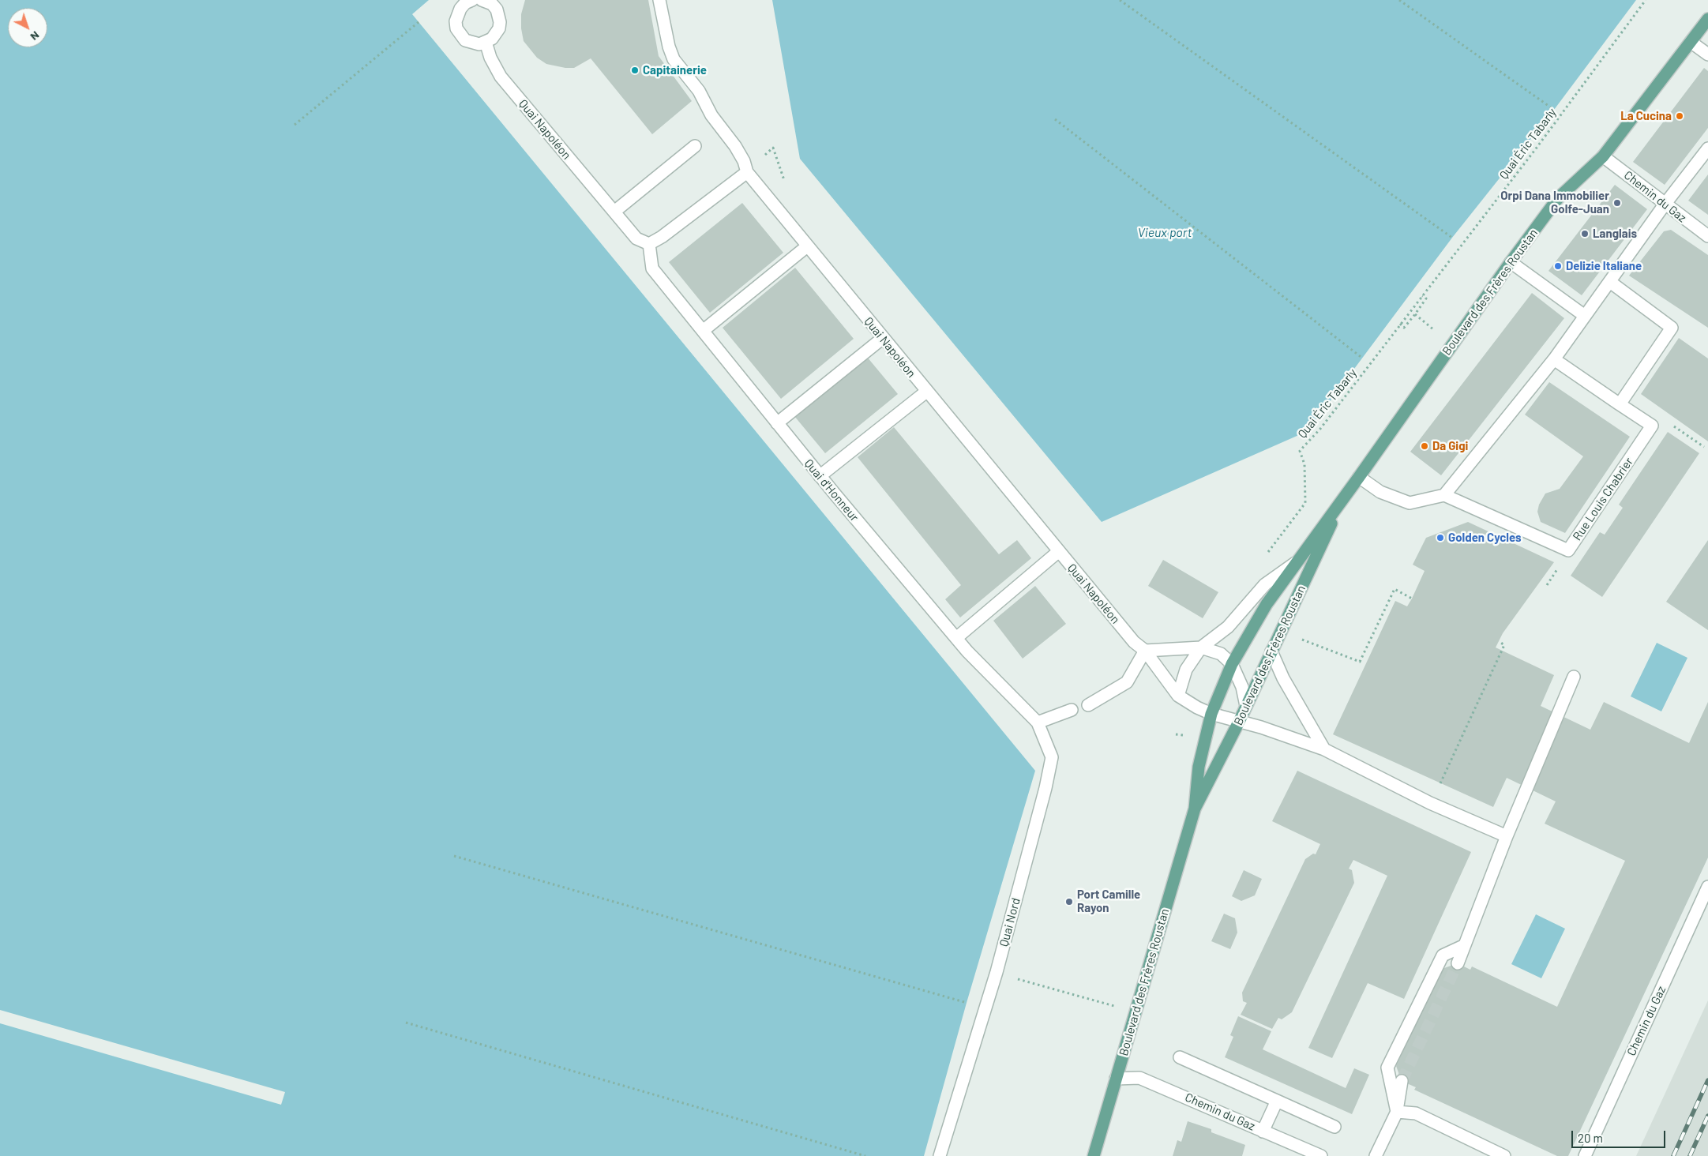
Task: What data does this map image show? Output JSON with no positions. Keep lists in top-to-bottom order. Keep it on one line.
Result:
{"streets":{"main road":["Boulevard des Frères Roustan"],"street":["Quai Napoléon","Chemin du Gaz","Quai d'Honneur","Rue Louis Chabrier","Quai Nord"],"path":["Quai Éric Tabarly"]},"crossings":[["Quai Napoléon","Quai d'Honneur"],["Chemin du Gaz","Boulevard des Frères Roustan"],["Quai d'Honneur","Quai Nord"]],"water":["Vieux port"],"places":["Capitainerie","La Cucina","Orpi Dana Immobilier Golfe-Juan","Langlais","Delizie Italiane","Da Gigi","Golden Cycles","Port Camille Rayon"],"scale_bar":"20 m","north":"bottom right"}
